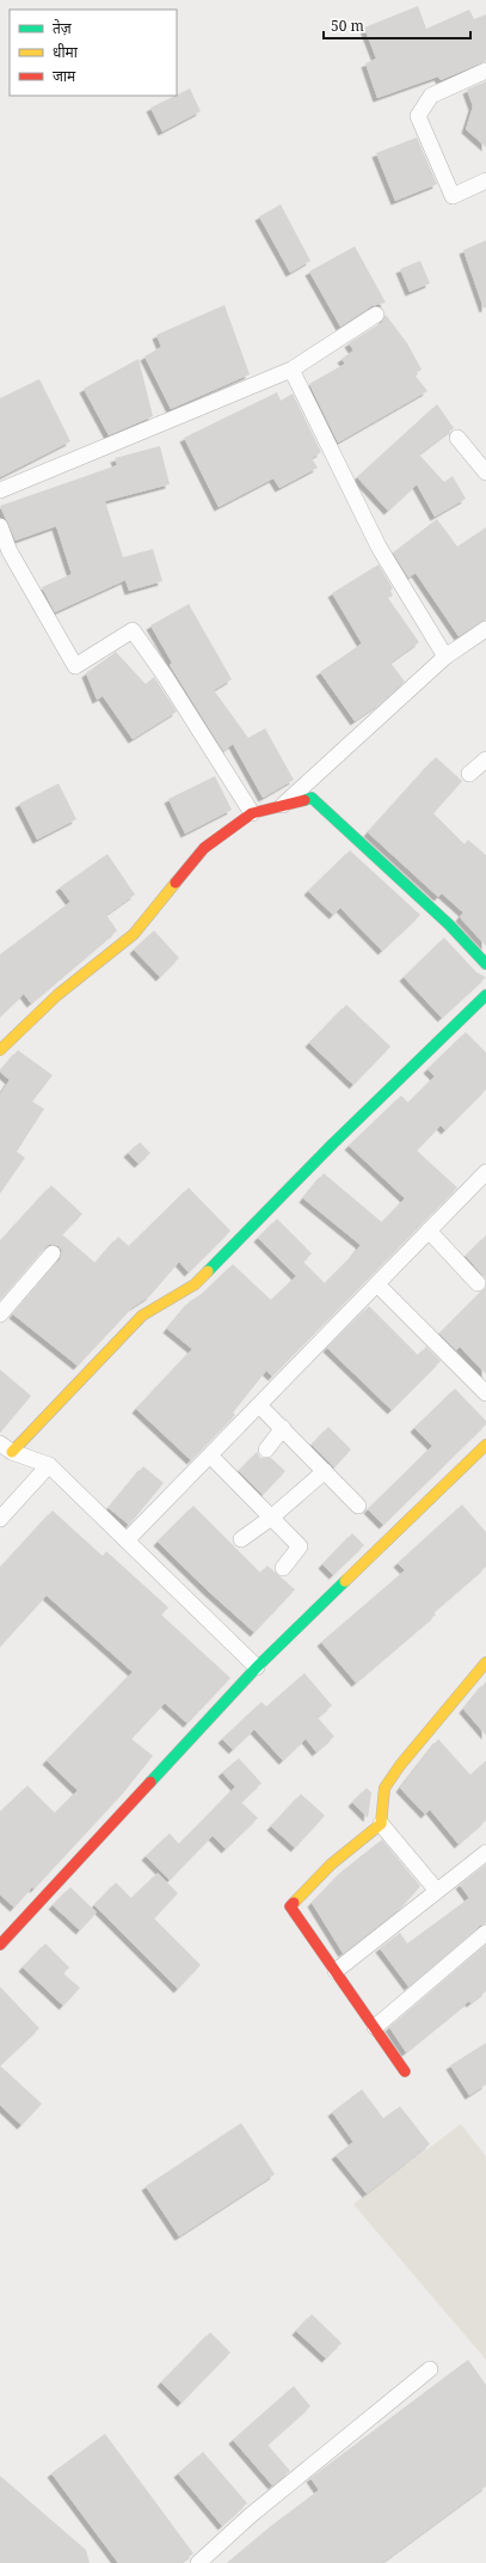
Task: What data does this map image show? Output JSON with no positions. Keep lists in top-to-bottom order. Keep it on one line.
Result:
{"legend":["तेज़","धीमा","जाम"],"scale_bar":"50 m"}
